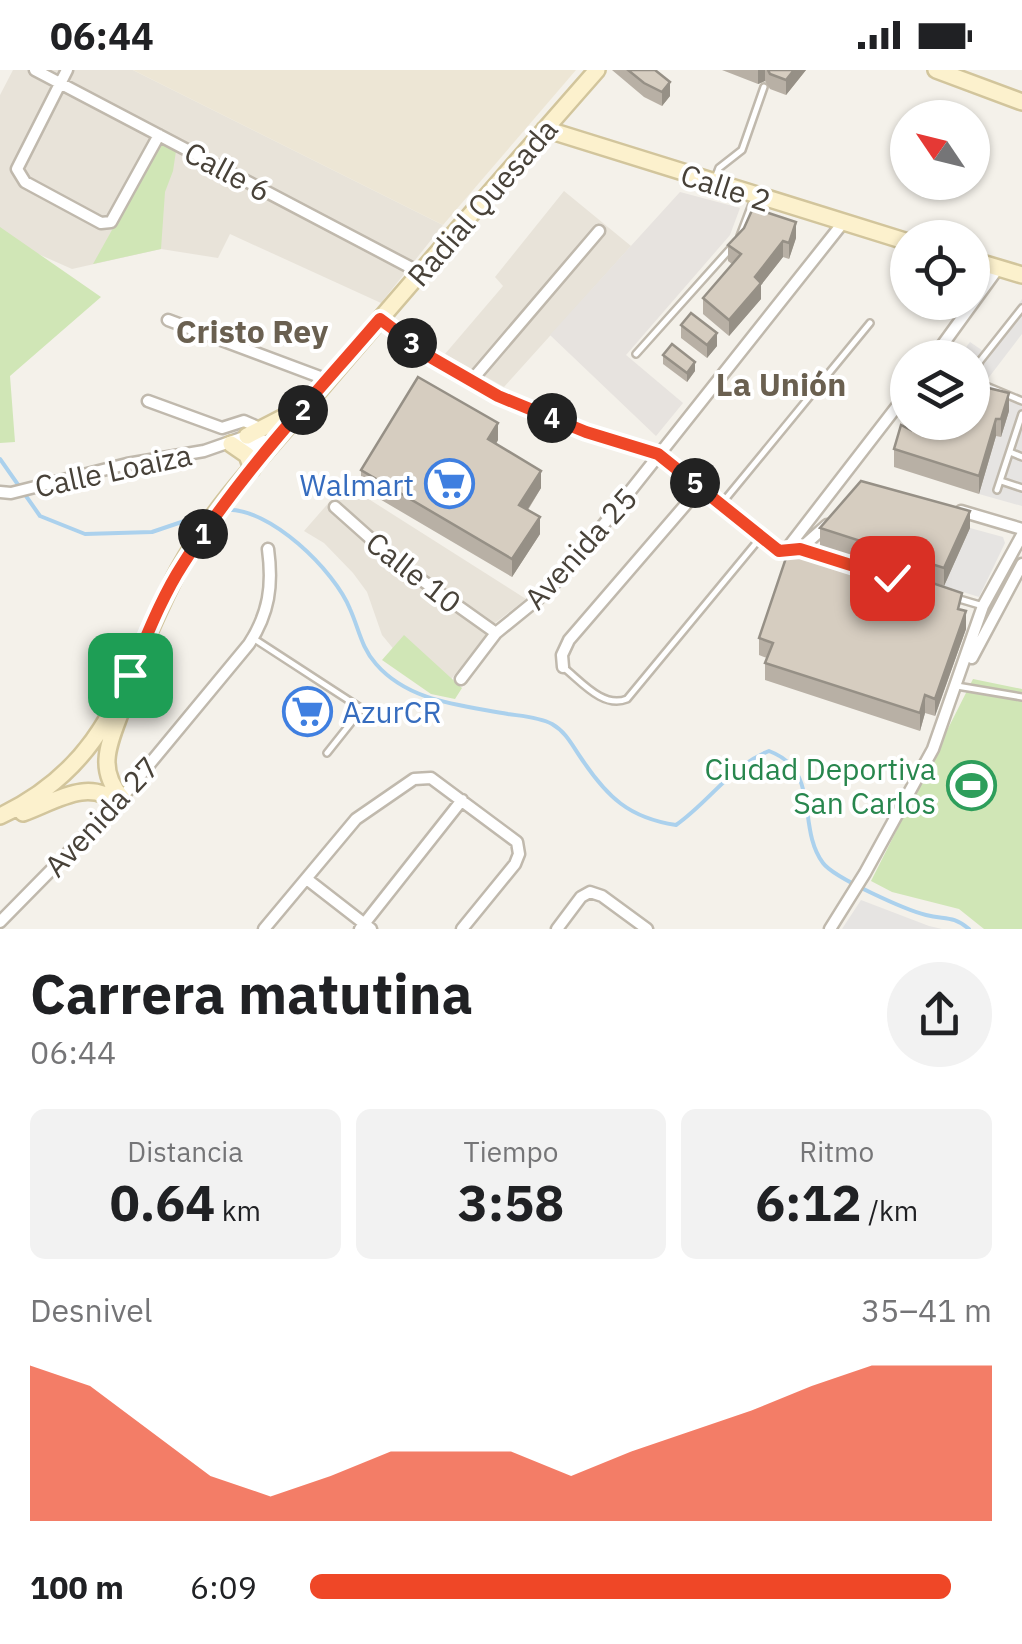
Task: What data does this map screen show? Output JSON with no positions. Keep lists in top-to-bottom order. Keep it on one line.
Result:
{"streets":{"main road":["Calle 2","Radial Quesada","Calle Loaiza"],"street":["Calle 6","Avenida 25","Calle 10","Avenida 27"]},"crossings":[["Calle 6","Radial Quesada"],["Calle 2","Radial Quesada"],["Calle 2","Avenida 25"],["Radial Quesada","Calle Loaiza"],["Avenida 25","Calle 10"]],"districts":["Cristo Rey","La Unión"],"places":{"supermarket":["Walmart","AzurCR"],"sports":["Ciudad Deportiva San Carlos"]},"north":"top left","page":{"status":"06:44","pins":["3","2","4","5","1"],"heading":["Carrera matutina","06:44"],"stats":[["Distancia","0.64 km"],["Tiempo","3:58"],["Ritmo","6:12 /km"]],"chart":["Desnivel","35–41 m"],"list":[{"name":"100 m","note":"6:09"}]}}
